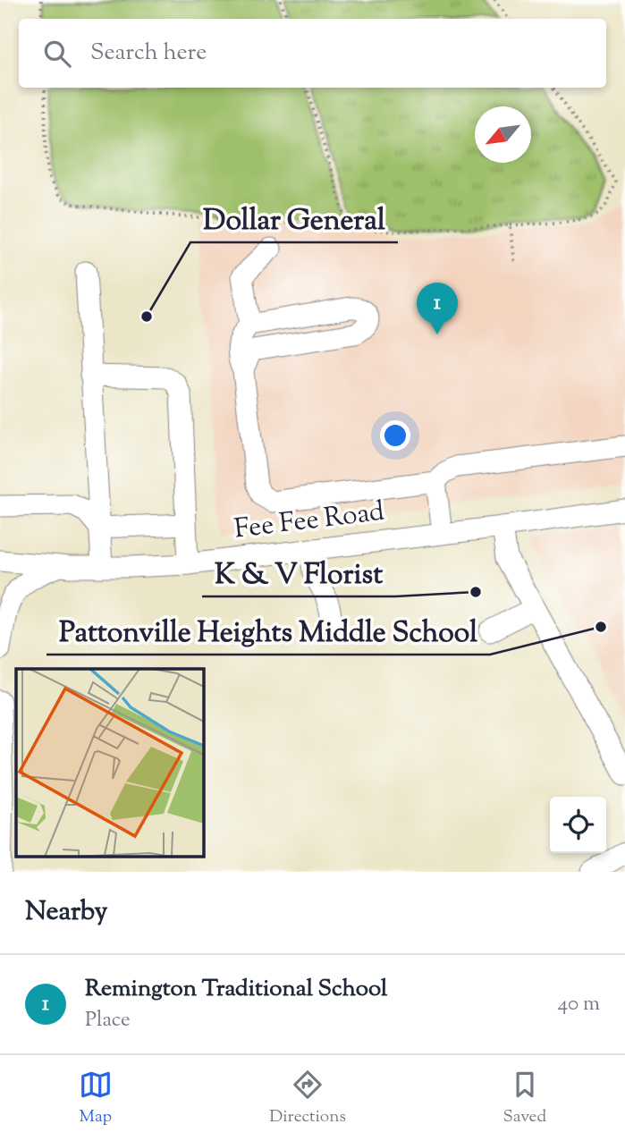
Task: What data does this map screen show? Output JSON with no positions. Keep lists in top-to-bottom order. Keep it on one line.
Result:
{"streets":{"street":["Fee Fee Road"]},"places":["Dollar General","K & V Florist","Pattonville Heights Middle School"],"north":"bottom left","page":{"search":"Search here","pins":"1","heading":"Nearby","list":[{"mark":"1","name":"Remington Traditional School","note":"Place","value":"40 m"}],"nav":["Map","Directions","Saved"]}}
